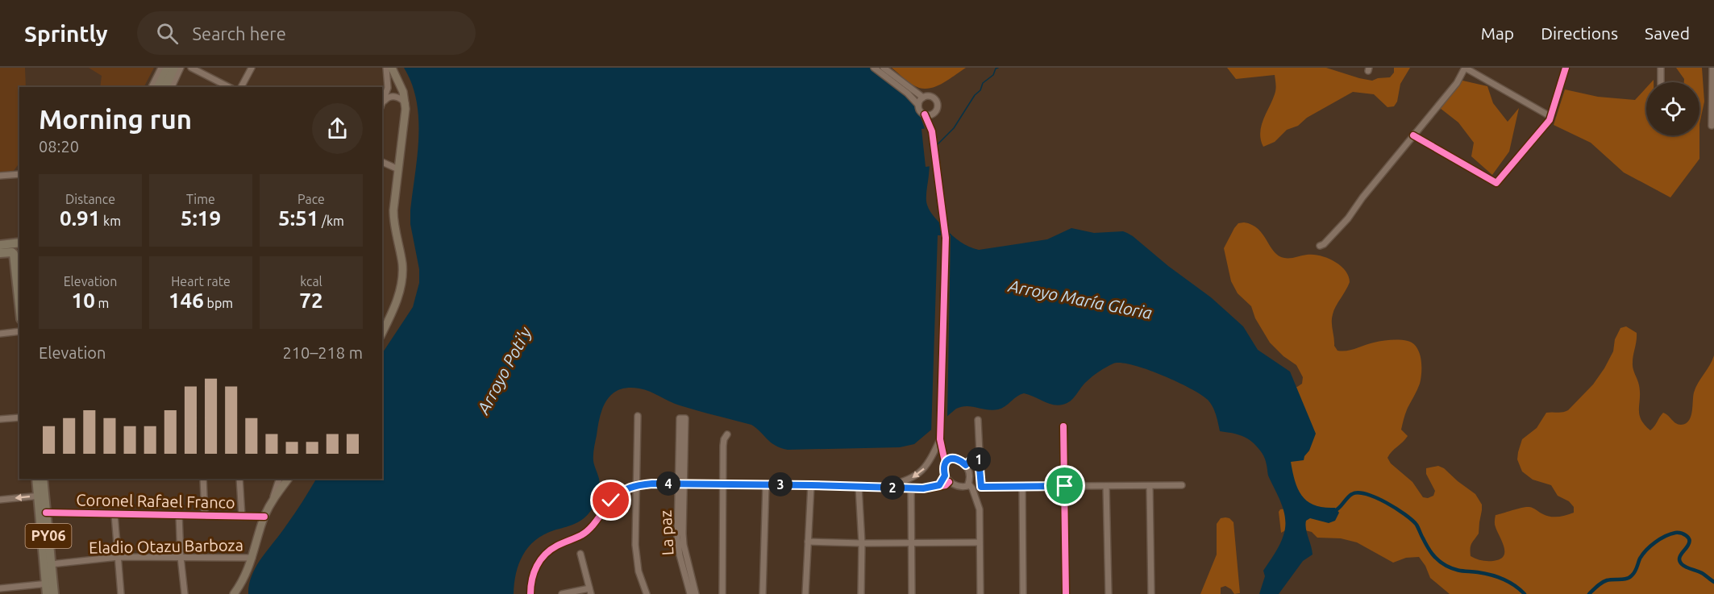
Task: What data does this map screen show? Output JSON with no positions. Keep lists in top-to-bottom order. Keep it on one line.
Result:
{"streets":{"highway":["PY06"],"street":["Coronel Rafael Franco","La paz","Eladio Otazu Barboza"]},"crossings":[["Coronel Rafael Franco","PY06"],["PY06","Eladio Otazu Barboza"]],"water":["Arroyo María Gloria","Arroyo Poti'y"],"page":{"header":"Sprintly","search":"Search here","nav":["Map","Directions","Saved"],"heading":["Morning run","08:20"],"stats":[["Distance","0.91 km"],["Time","5:19"],["Pace","5:51 /km"],["Elevation","10 m"],["Heart rate","146 bpm"],["kcal","72"]],"chart":["Elevation","210–218 m"],"pins":["1","4","3","2"]}}
